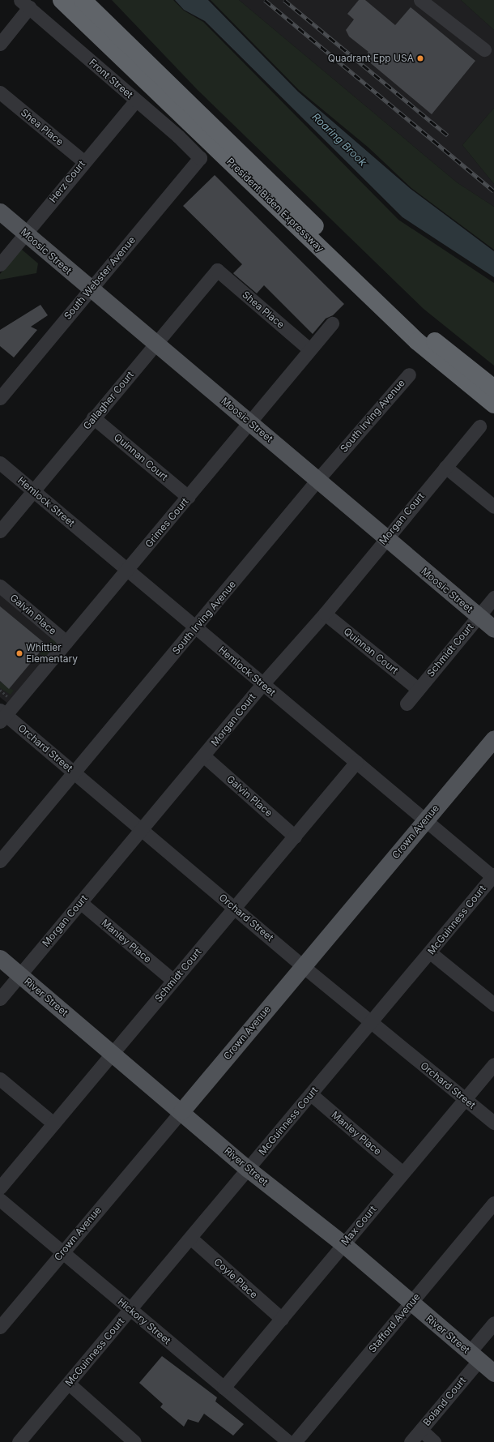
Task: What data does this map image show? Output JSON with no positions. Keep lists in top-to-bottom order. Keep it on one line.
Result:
{"streets":{"highway":["President Biden Expressway"],"main road":["Moosic Street","Crown Avenue","River Street"],"street":["Front Street","Shea Place","Herz Court","South Webster Avenue","Gallagher Court","South Irving Avenue","Quinnan Court","Hemlock Street","Morgan Court","Grimes Court","Galvin Place","Schmidt Court","Orchard Street","McGuinness Court","Manley Place","Max Court","Coyle Place","Hickory Street","Stafford Avenue","Boland Court"]},"crossings":[["Front Street","Herz Court"],["Front Street","South Webster Avenue"],["Shea Place","Herz Court"],["Shea Place","Gallagher Court"],["Shea Place","Grimes Court"],["Herz Court","Moosic Street"],["Moosic Street","South Webster Avenue"],["Moosic Street","Gallagher Court"],["Moosic Street","South Irving Avenue"],["Moosic Street","Morgan Court"],["Moosic Street","Grimes Court"],["Moosic Street","Schmidt Court"],["Gallagher Court","Quinnan Court"],["Gallagher Court","Hemlock Street"],["South Irving Avenue","Hemlock Street"],["South Irving Avenue","Orchard Street"],["Quinnan Court","Morgan Court"],["Quinnan Court","Grimes Court"],["Quinnan Court","Schmidt Court"],["Hemlock Street","Morgan Court"],["Hemlock Street","Grimes Court"],["Hemlock Street","Schmidt Court"],["Hemlock Street","Crown Avenue"],["Hemlock Street","McGuinness Court"],["Morgan Court","Galvin Place"],["Morgan Court","Orchard Street"],["Morgan Court","Manley Place"],["Morgan Court","River Street"],["Grimes Court","Galvin Place"],["Grimes Court","Orchard Street"],["Galvin Place","Schmidt Court"],["Schmidt Court","Orchard Street"],["Schmidt Court","Manley Place"],["Schmidt Court","River Street"],["Orchard Street","Crown Avenue"],["Orchard Street","McGuinness Court"],["Orchard Street","Max Court"],["Crown Avenue","River Street"],["Crown Avenue","Hickory Street"],["McGuinness Court","Manley Place"],["McGuinness Court","River Street"],["McGuinness Court","Coyle Place"],["McGuinness Court","Hickory Street"],["Manley Place","Max Court"],["River Street","Max Court"],["River Street","Stafford Avenue"],["River Street","Boland Court"],["Max Court","Coyle Place"],["Max Court","Hickory Street"]],"water":["Roaring Brook"],"places":["Quadrant Epp USA","Whittier Elementary"]}
